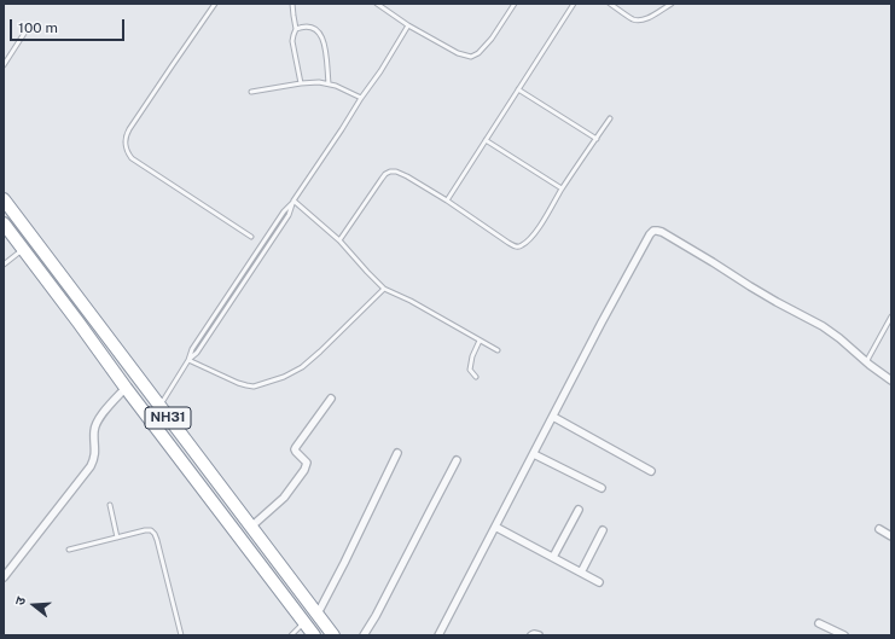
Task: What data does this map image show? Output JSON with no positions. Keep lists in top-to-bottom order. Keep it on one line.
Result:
{"streets":{"highway":["NH31"]},"scale_bar":"100 m","north":"left"}
